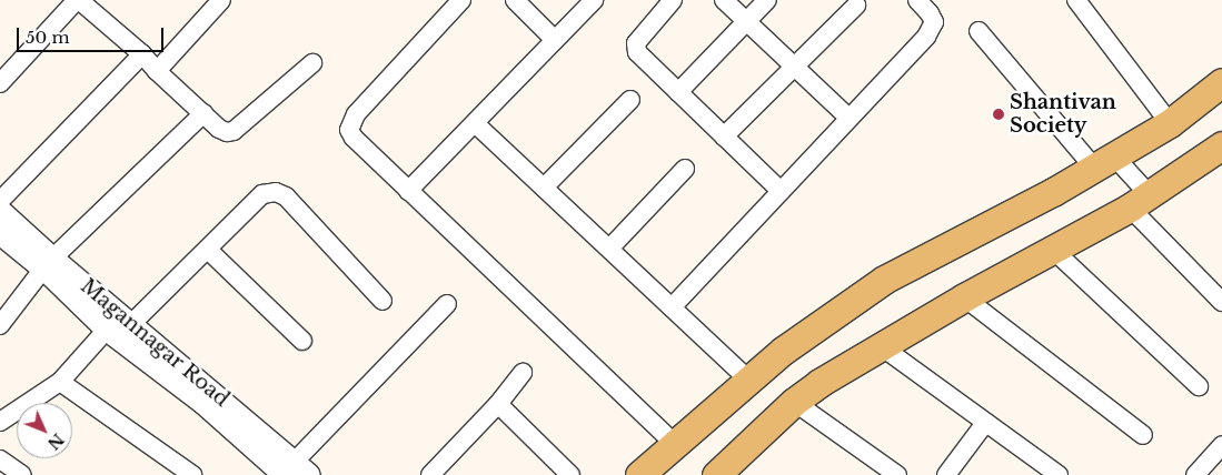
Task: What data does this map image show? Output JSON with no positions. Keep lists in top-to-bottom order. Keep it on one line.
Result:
{"streets":{"street":["Magannagar Road"]},"places":["Shantivan Society"],"scale_bar":"50 m","north":"bottom right"}
